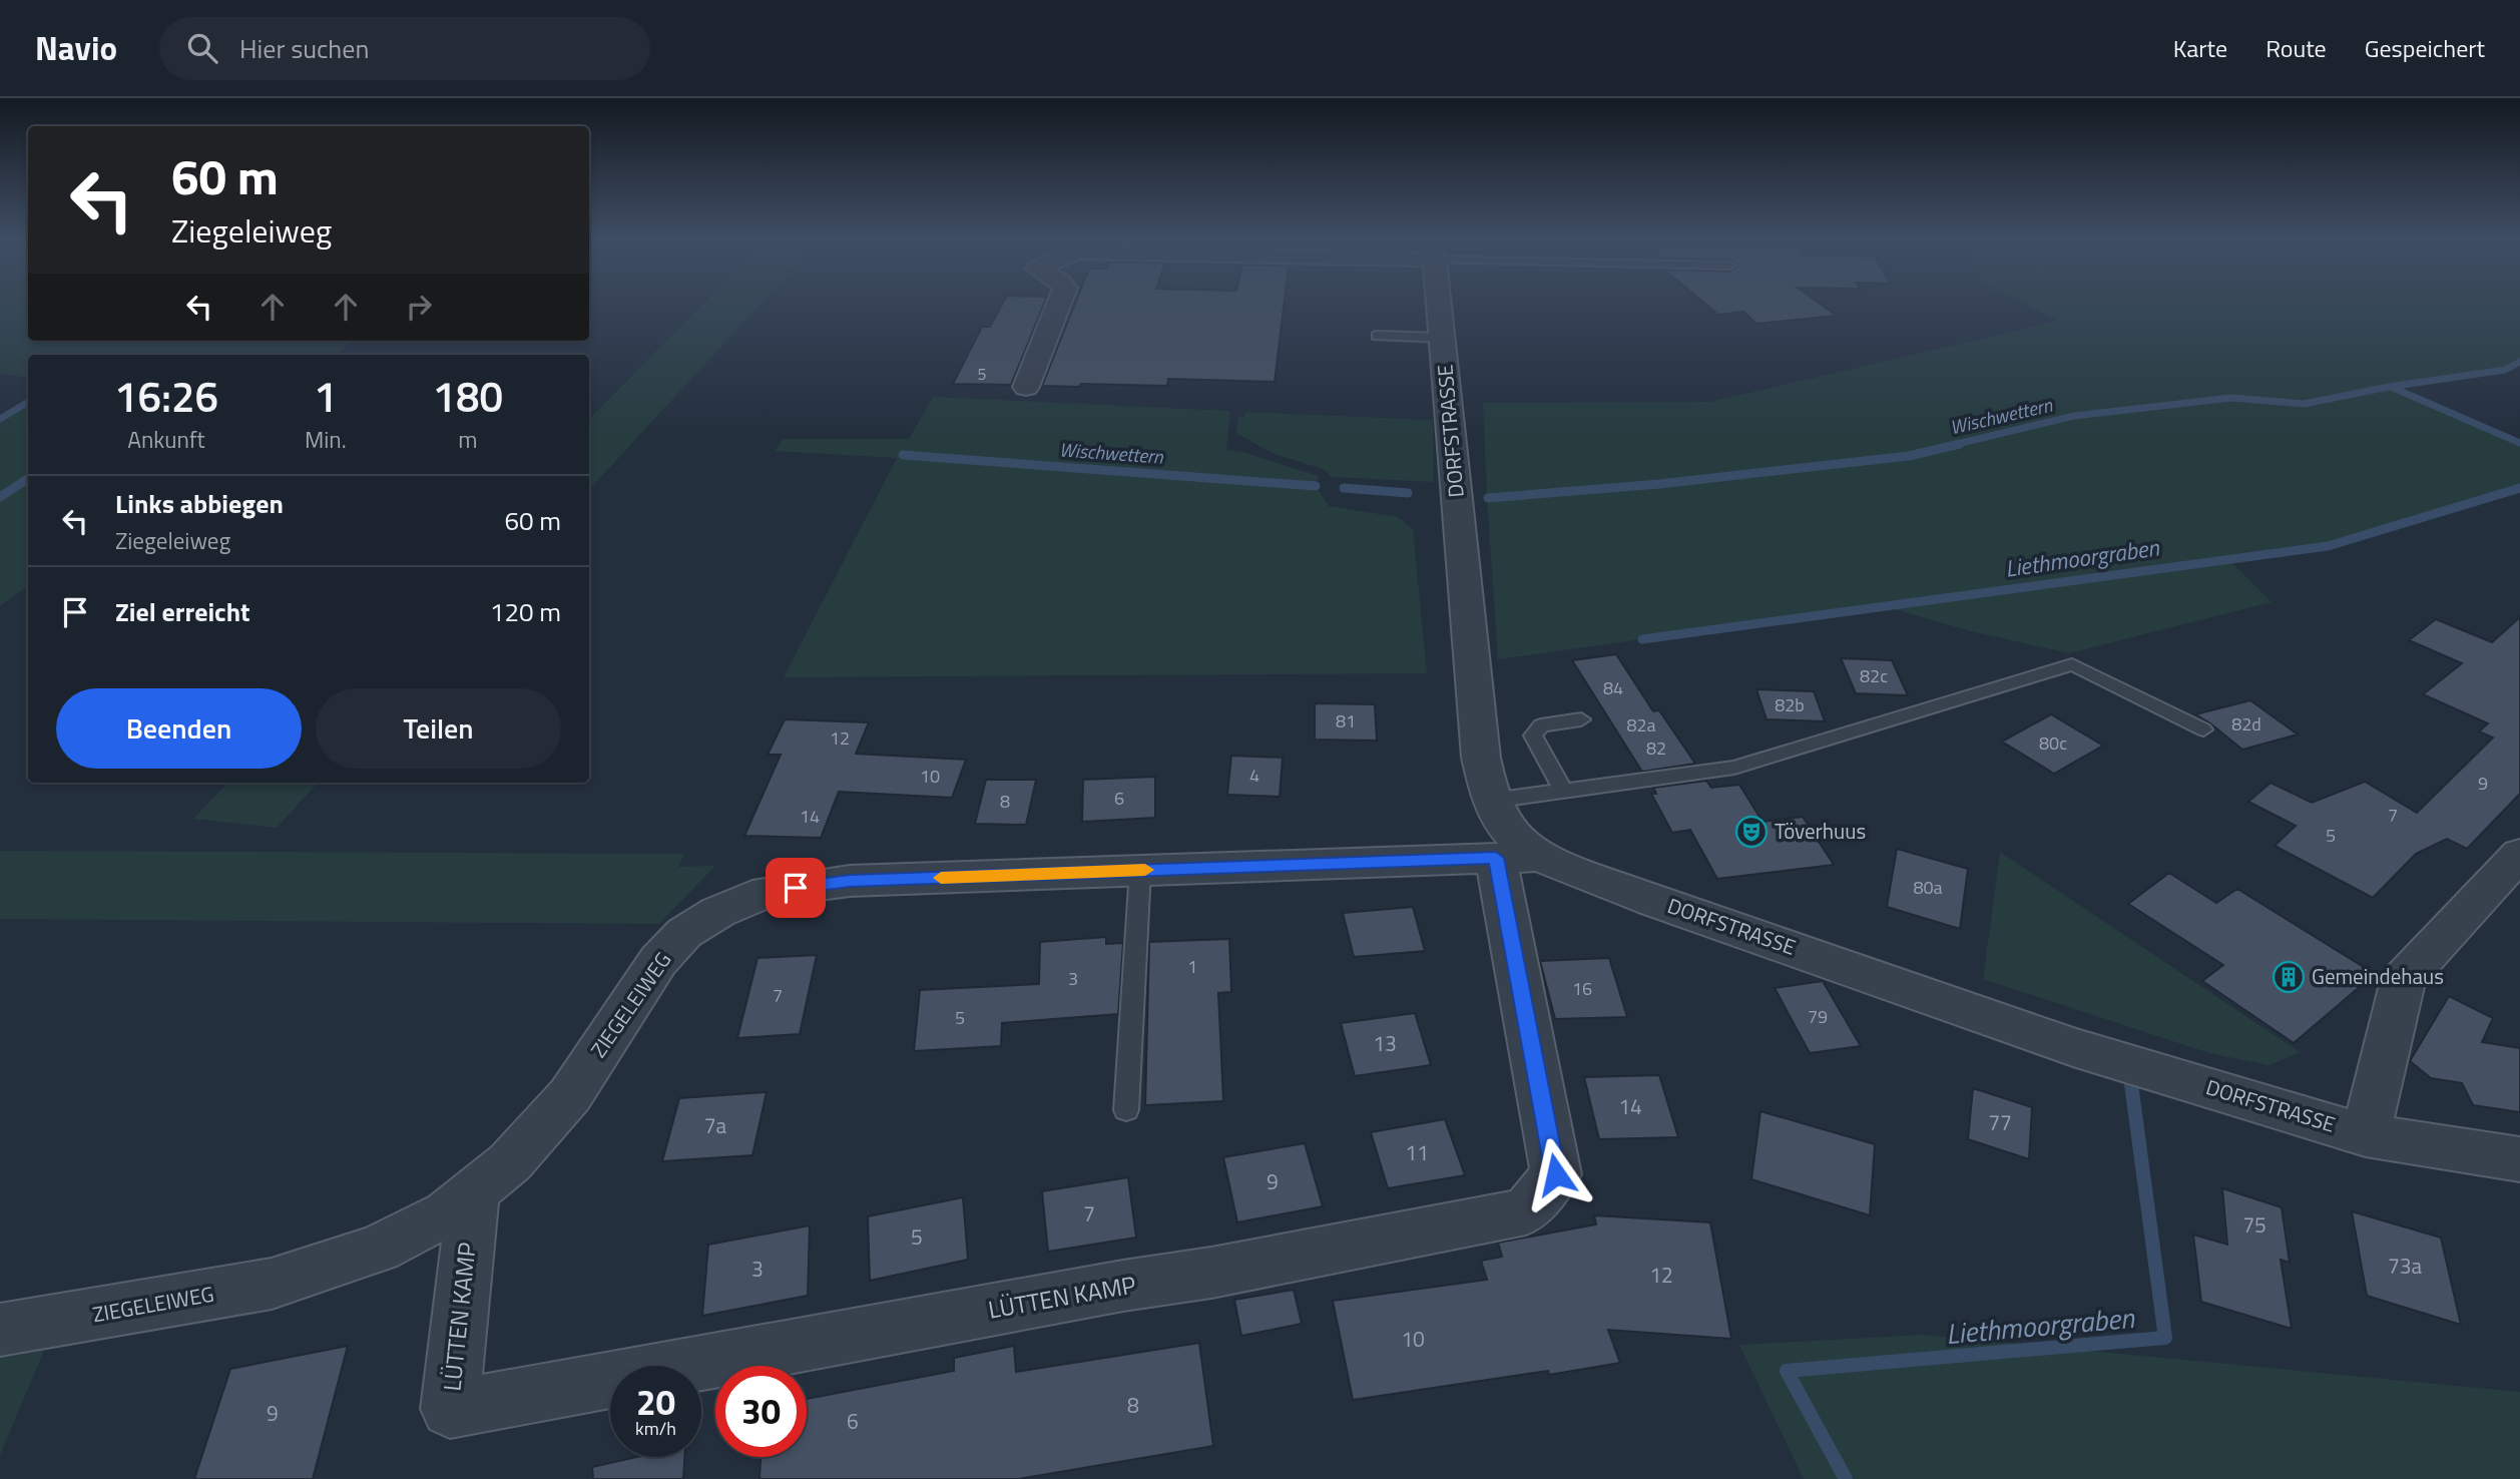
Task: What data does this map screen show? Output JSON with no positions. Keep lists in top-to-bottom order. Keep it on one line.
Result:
{"streets":{"street":["DORFSTRASSE","ZIEGELEIWEG","LÜTTEN KAMP"]},"crossings":[["DORFSTRASSE","ZIEGELEIWEG"],["DORFSTRASSE","LÜTTEN KAMP"],["ZIEGELEIWEG","LÜTTEN KAMP"]],"water":["Wischwettern","Liethmoorgraben"],"places":{"theatre":["Töverhuus"],"building":["Gemeindehaus"]},"house_numbers":["5","82c","84","82b","81","82d","82a","12","80c","82","4","10","9","6","8","7","14","5","80a","1","3","16","7","79","5","13","14","77","7a","11","9","7","75","5","73a","3","12","10","8","9","6"],"page":{"header":"Navio","search":"Hier suchen","nav":["Karte","Route","Gespeichert"],"turn":["60 m","Ziegeleiweg"],"eta":["16:26","Ankunft","1","Min.","180","m"],"list":[{"name":"Links abbiegen","note":"Ziegeleiweg","value":"60 m"},{"name":"Ziel erreicht","value":"120 m"}],"buttons":["Beenden","Teilen"],"speed":"20 km/h","limit":"30"}}
